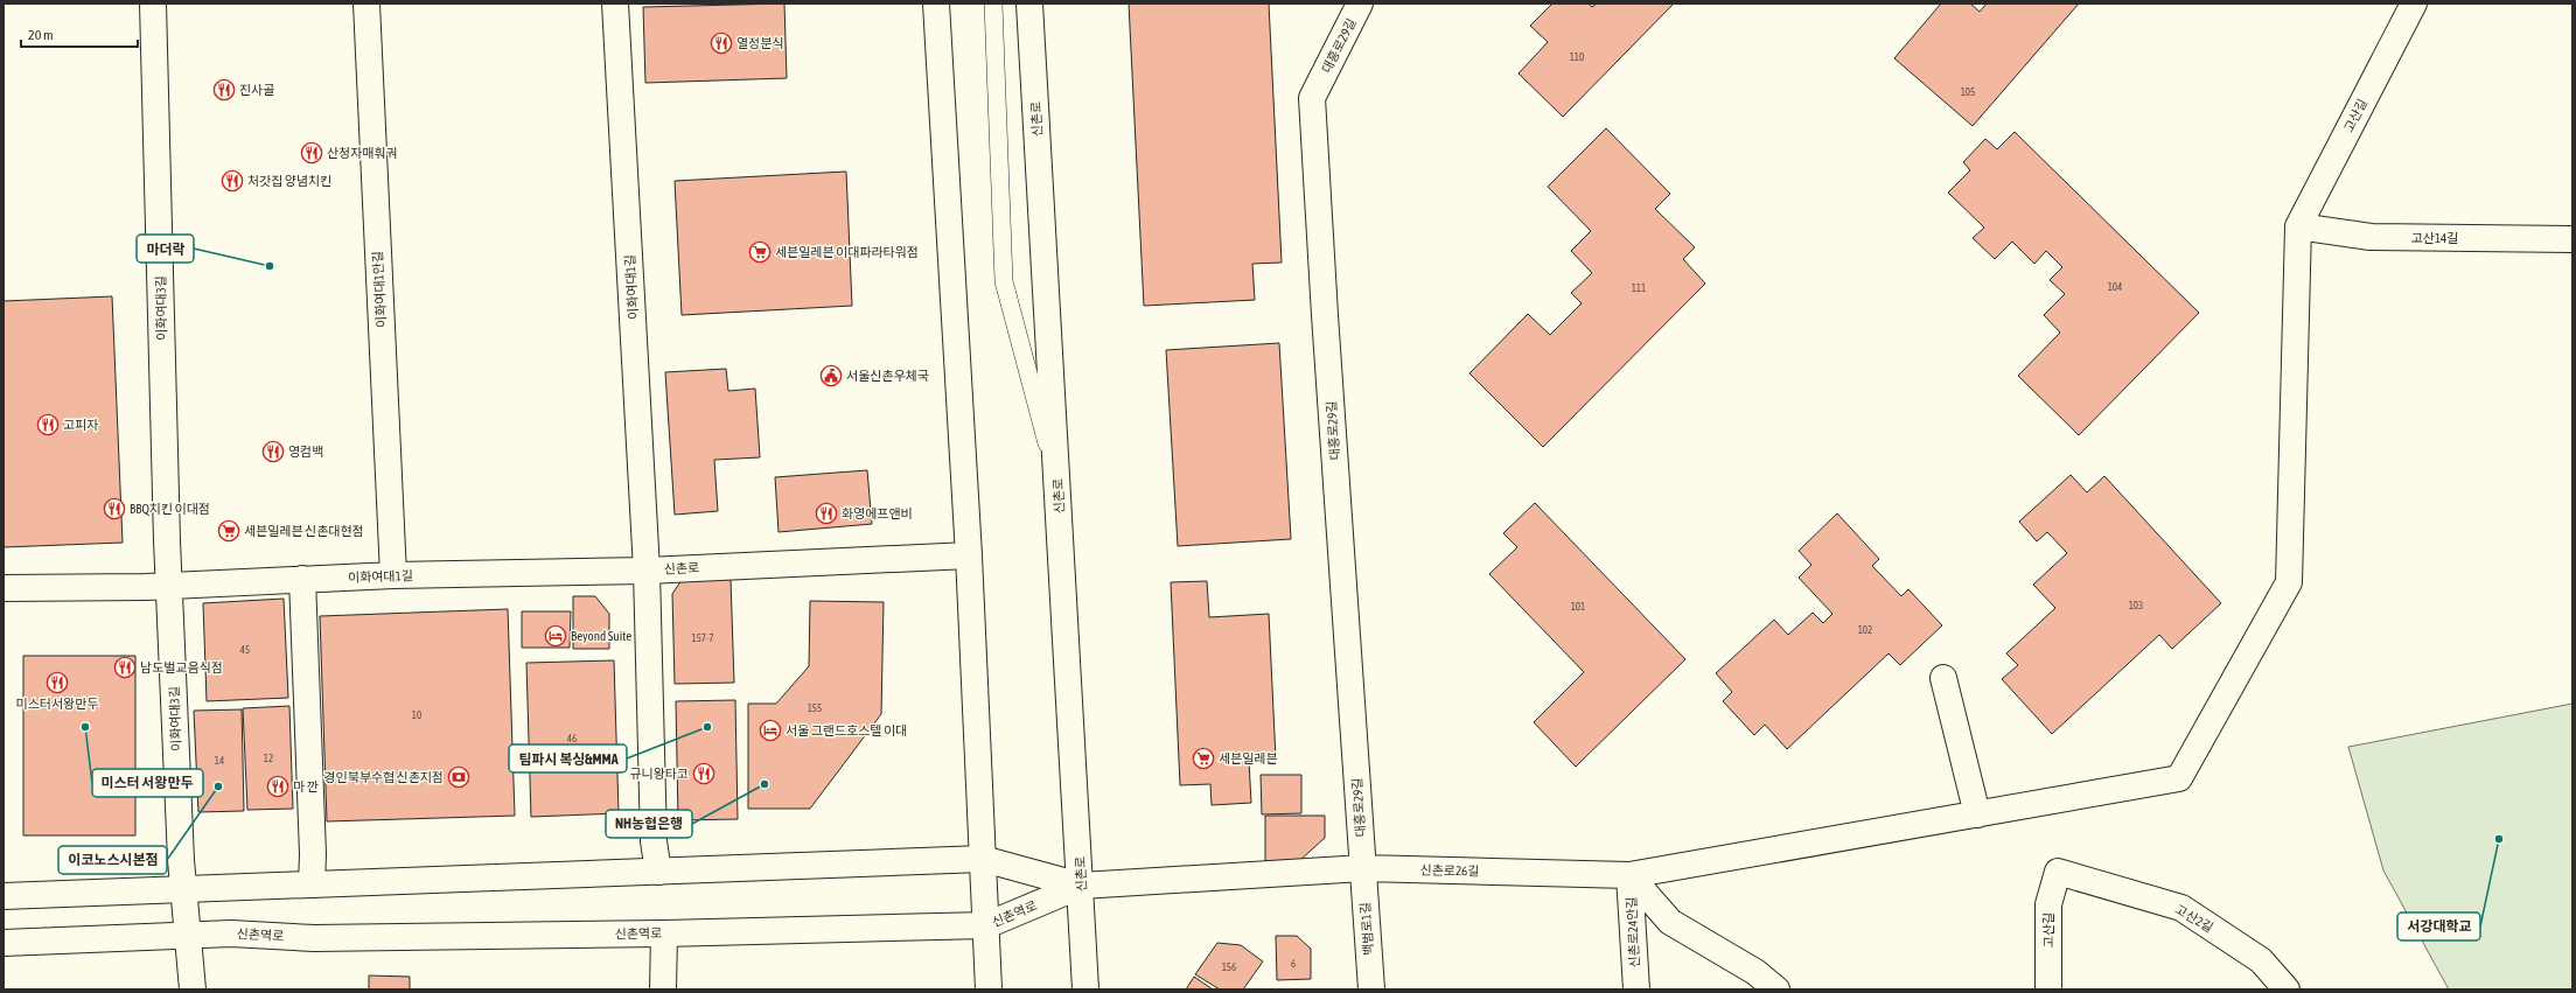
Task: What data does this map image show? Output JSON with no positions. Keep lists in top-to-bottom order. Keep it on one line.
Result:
{"streets":{"street":["대흥로29길","고산길","신촌로","고산14길","이화여대1길","이화여대1안길","이화여대3길","신촌로26길","신촌역로","고산2길","백범로1길","신촌로24안길"]},"crossings":[["대흥로29길","신촌로26길"],["대흥로29길","백범로1길"],["고산길","고산14길"],["고산길","신촌로26길"],["고산길","고산2길"],["신촌로","이화여대1길"],["신촌로","신촌로26길"],["신촌로","신촌역로"],["고산14길","신촌로26길"],["이화여대1길","이화여대1안길"],["이화여대1길","이화여대3길"],["이화여대3길","신촌역로"],["신촌로26길","신촌역로"],["신촌로26길","백범로1길"],["신촌로26길","신촌로24안길"]],"places":{"restaurant":["열정분식","진사골","산청자매훠궈","처갓집 양념치킨","고피자","영컴백","BBQ치킨 이대점","화영에프앤비","남도벌교음식점","미스터서왕만두","규니왕타코","마 깐"],"supermarket":["세븐일레븐 이대파라타워점","세븐일레븐 신촌대현점","세븐일레븐"],"other":["마더락","미스터 서왕만두","팀파시 복싱&MMA","NH농협은행","이코노스시본점","서강대학교"],"public building":["서울신촌우체국"],"hotel":["Beyond Suite","서울 그랜드호스텔 이대"],"bank":["경인북부수협 신촌지점"]},"house_numbers":["110","105","104","111","103","101","102","157-7","45","155","10","46","12","14","6","156"],"scale_bar":"20 m"}
